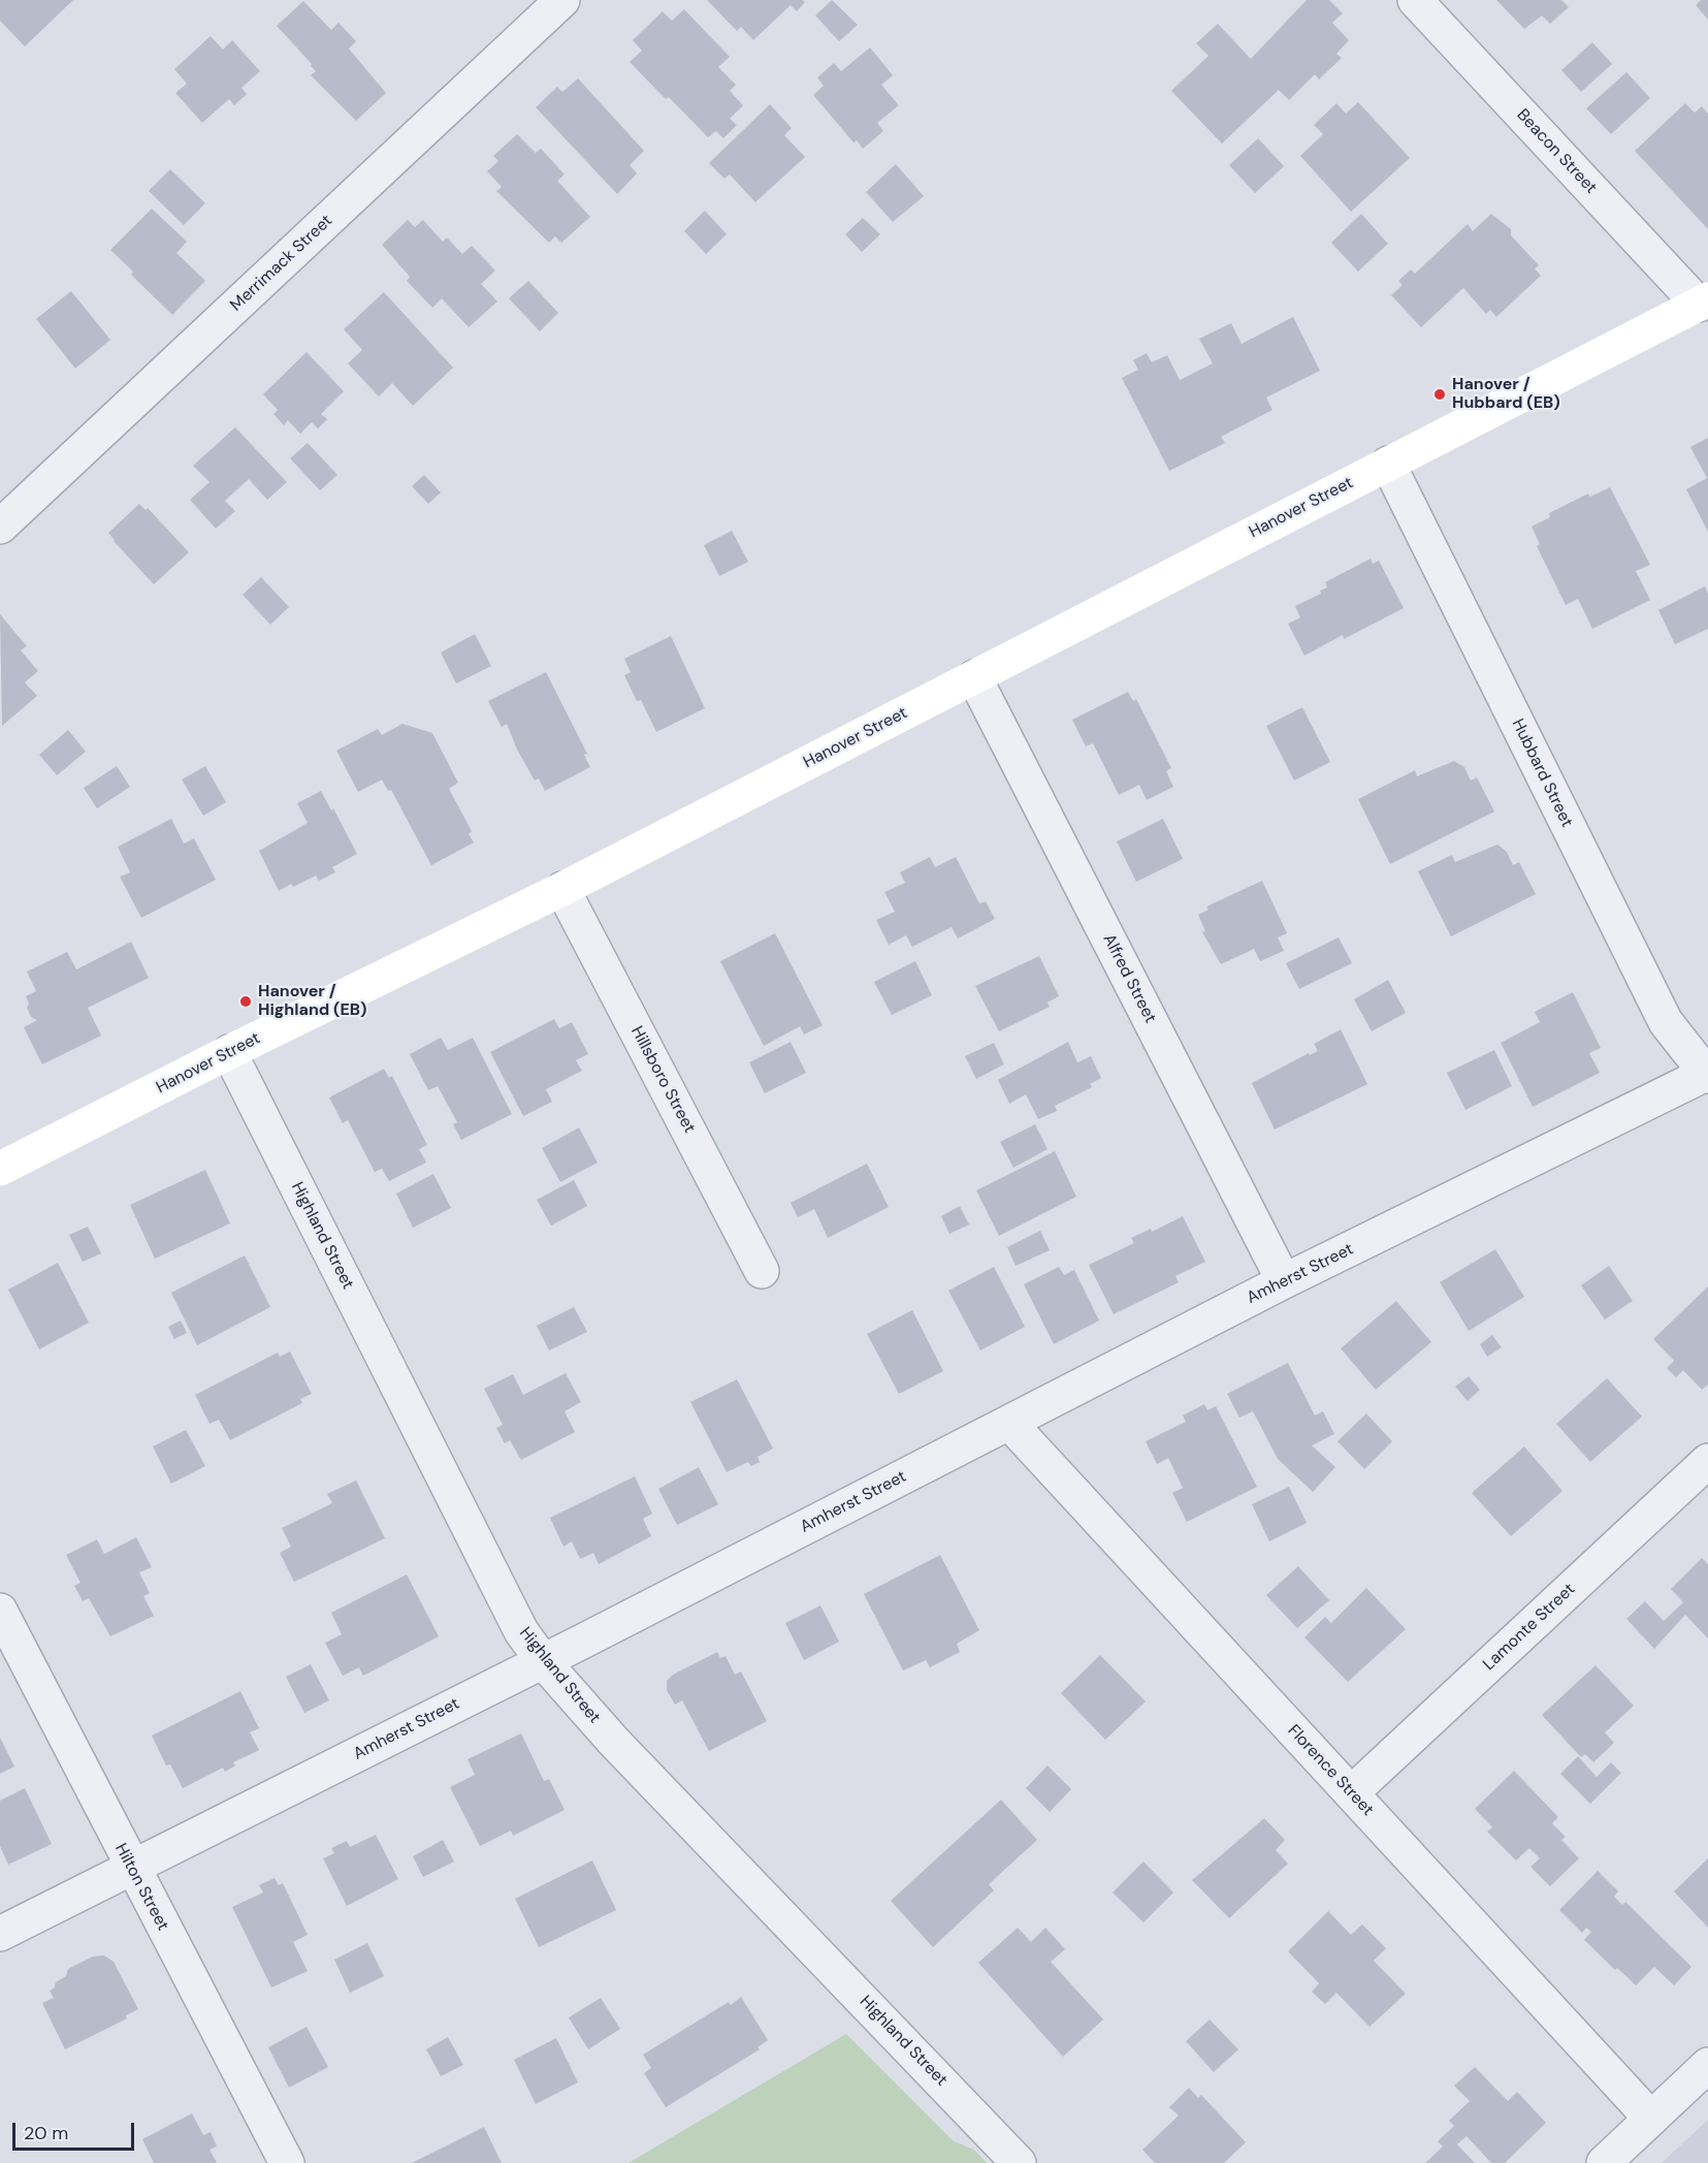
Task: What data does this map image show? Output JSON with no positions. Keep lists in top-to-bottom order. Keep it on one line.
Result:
{"streets":{"street":["Beacon Street","Merrimack Street","Hanover Street","Hubbard Street","Alfred Street","Hillsboro Street","Highland Street","Amherst Street","Lamonte Street","Florence Street","Hilton Street"]},"crossings":[["Beacon Street","Hanover Street"],["Hanover Street","Hubbard Street"],["Hanover Street","Alfred Street"],["Hanover Street","Hillsboro Street"],["Hanover Street","Highland Street"],["Hubbard Street","Amherst Street"],["Alfred Street","Amherst Street"],["Highland Street","Amherst Street"],["Amherst Street","Florence Street"],["Amherst Street","Hilton Street"],["Lamonte Street","Florence Street"]],"places":["Hanover / Hubbard (EB)","Hanover / Highland (EB)"],"scale_bar":"20 m"}
